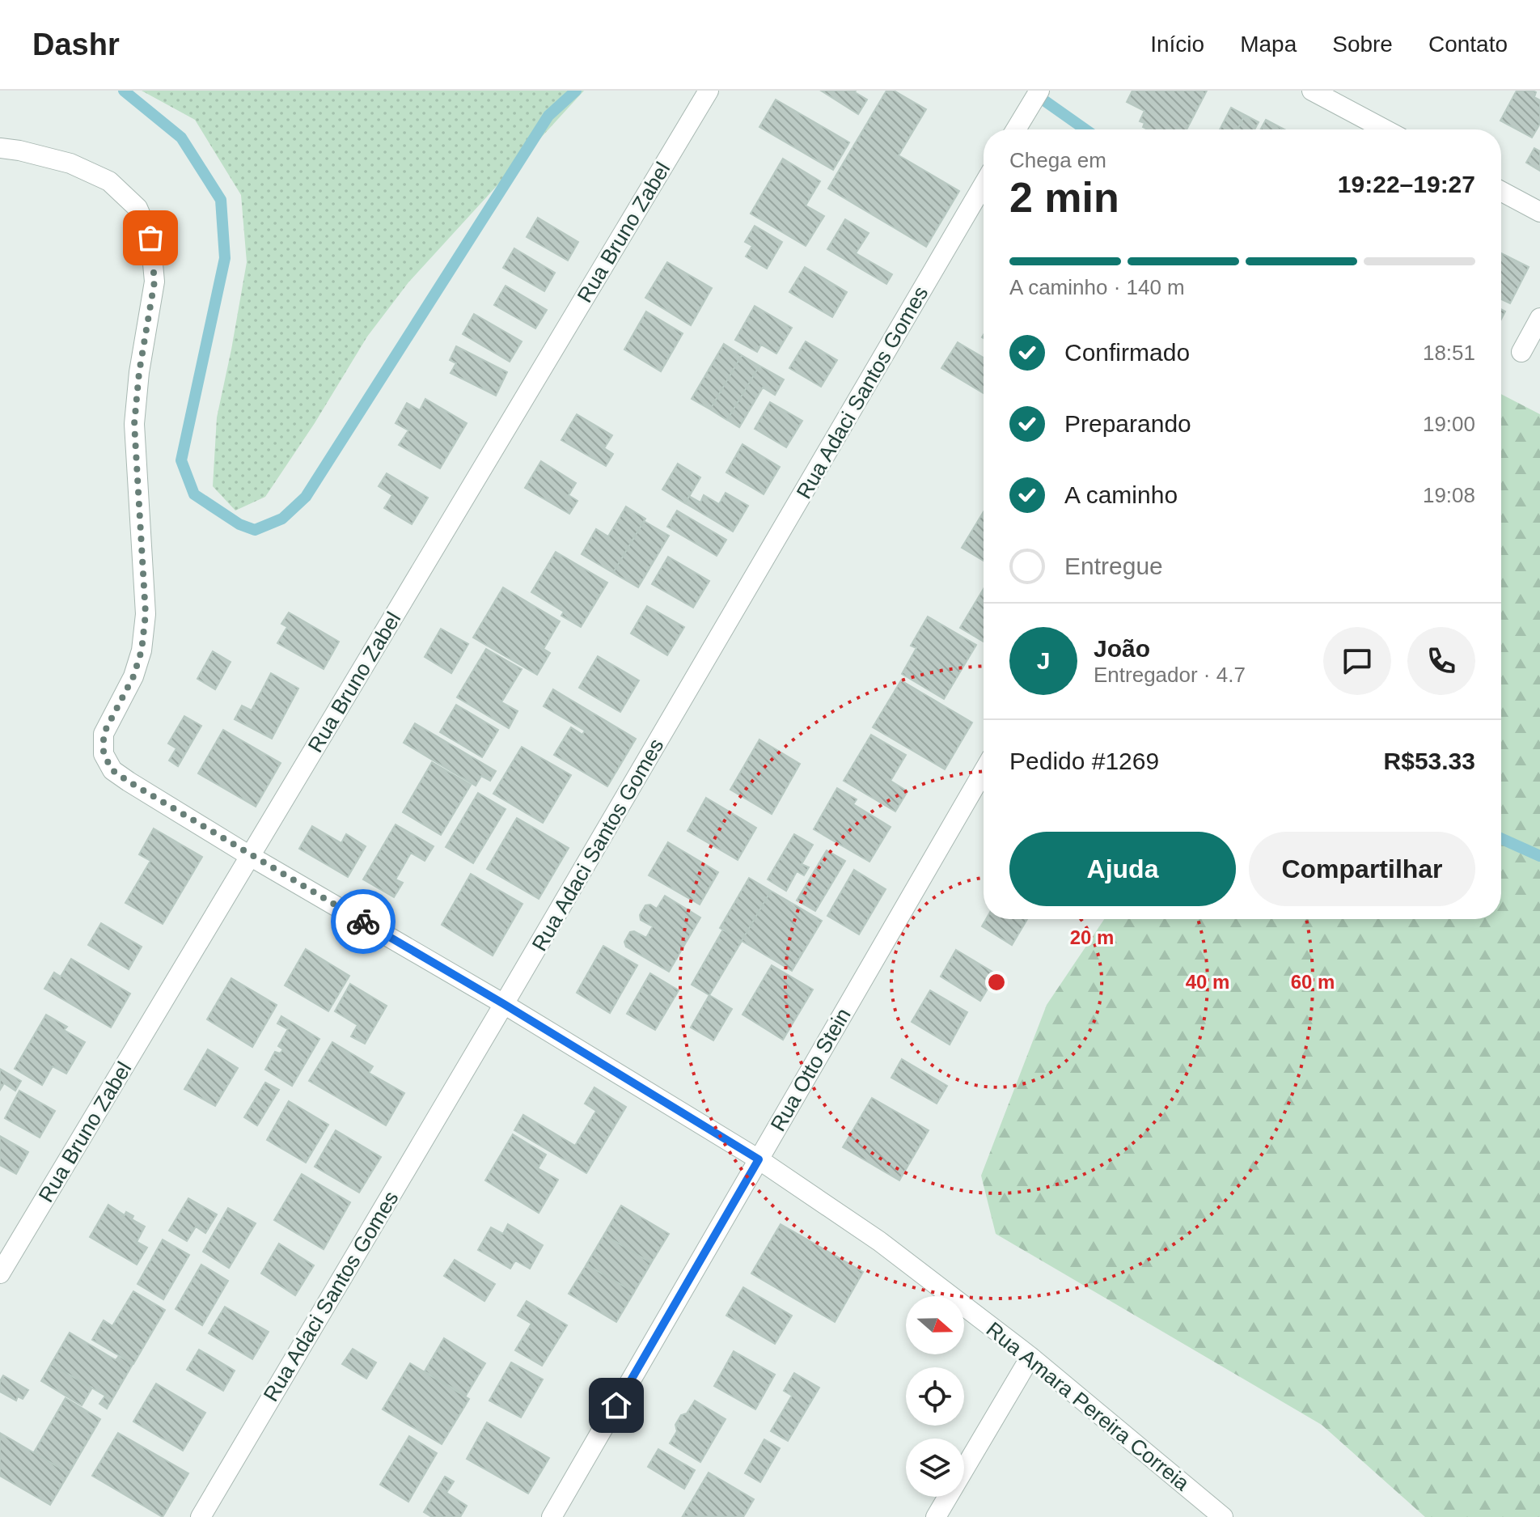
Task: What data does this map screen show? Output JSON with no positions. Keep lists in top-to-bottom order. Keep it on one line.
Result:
{"streets":{"street":["Rua Bruno Zabel","Rua Adaci Santos Gomes","Rua Otto Stein","Rua Amara Pereira Correia"]},"crossings":[["Rua Bruno Zabel","Rua Amara Pereira Correia"],["Rua Adaci Santos Gomes","Rua Amara Pereira Correia"],["Rua Otto Stein","Rua Amara Pereira Correia"]],"north":"right","page":{"header":"Dashr","nav":["Início","Mapa","Sobre","Contato"],"heading":["2 min","Chega em","19:22–19:27"],"panel":["João","Entregador · 4.7","Pedido #1269","R$53.33"],"bar":"A caminho · 140 m","list":[["Confirmado","18:51"],["Preparando","19:00"],["A caminho","19:08"],"Entregue"],"round":"J","buttons":["Ajuda","Compartilhar"]},"rings":["20 m","40 m","60 m"]}
